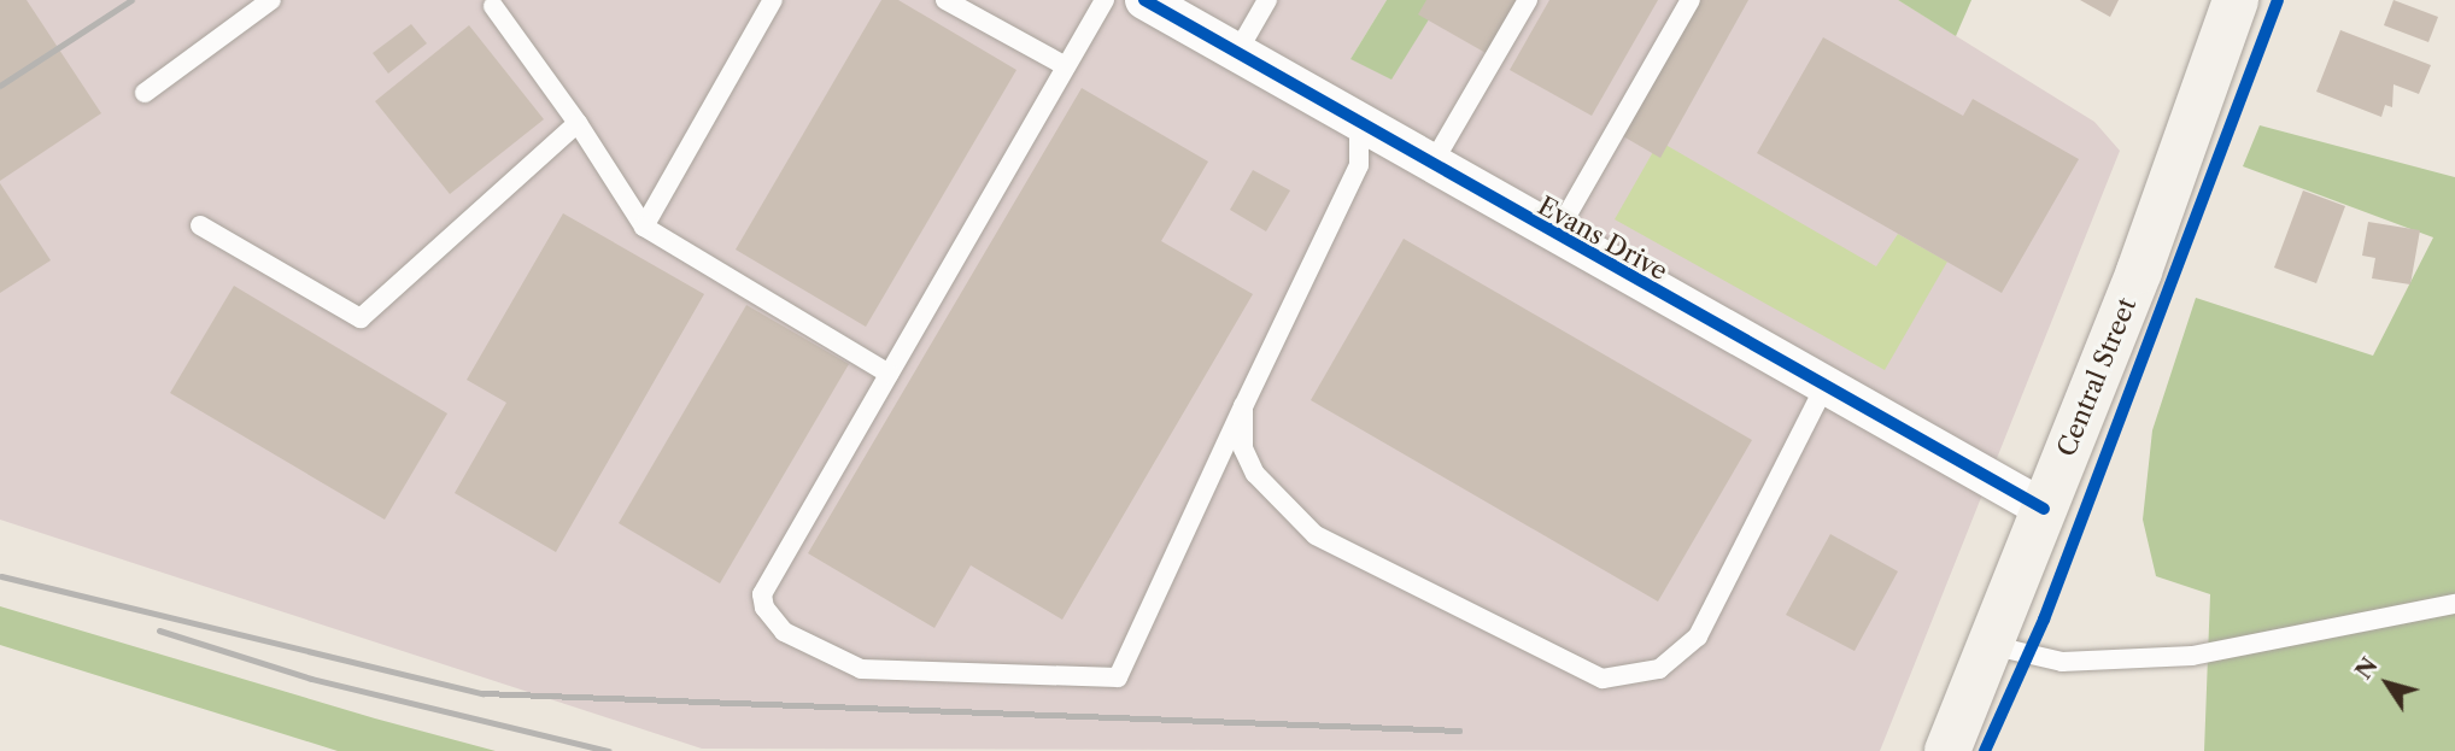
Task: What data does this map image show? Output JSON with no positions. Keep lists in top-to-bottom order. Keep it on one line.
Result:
{"streets":{"main road":["Central Street"],"street":["Evans Drive"]},"crossings":[["Evans Drive","Central Street"]],"north":"top left"}
